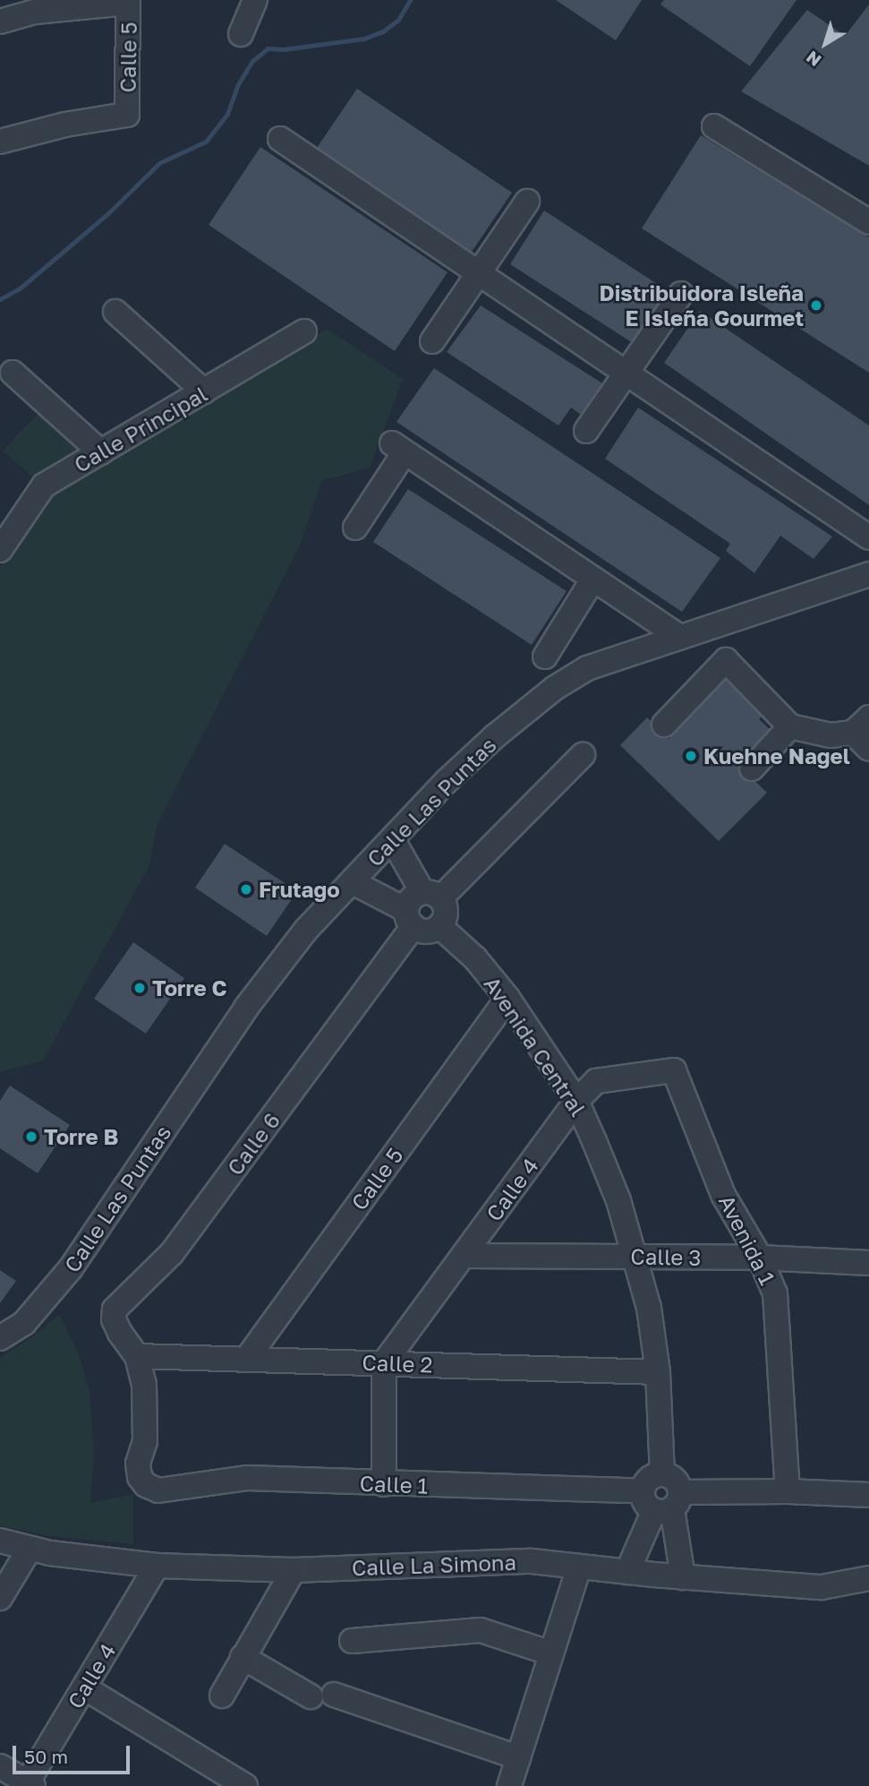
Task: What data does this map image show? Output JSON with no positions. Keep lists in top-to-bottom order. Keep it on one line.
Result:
{"streets":{"street":["Calle 5","Calle Principal","Calle Las Puntas","Avenida Central","Calle 6","Calle 4","Avenida 1","Calle 3","Calle 2","Calle 1","Calle La Simona"]},"crossings":[["Calle 5","Avenida Central"],["Calle 5","Calle 2"],["Avenida Central","Calle 6"],["Avenida Central","Calle 4"],["Avenida Central","Calle 3"],["Avenida Central","Calle 2"],["Avenida Central","Calle 1"],["Calle 6","Calle 2"],["Calle 6","Calle 1"],["Calle 4","Avenida 1"],["Calle 4","Calle 3"],["Calle 4","Calle 2"],["Calle 4","Calle La Simona"],["Avenida 1","Calle 3"],["Avenida 1","Calle 1"],["Calle 2","Calle 1"]],"places":["Distribuidora Isleña E Isleña Gourmet","Kuehne Nagel","Frutago","Torre C","Torre B"],"scale_bar":"50 m","north":"bottom left"}
